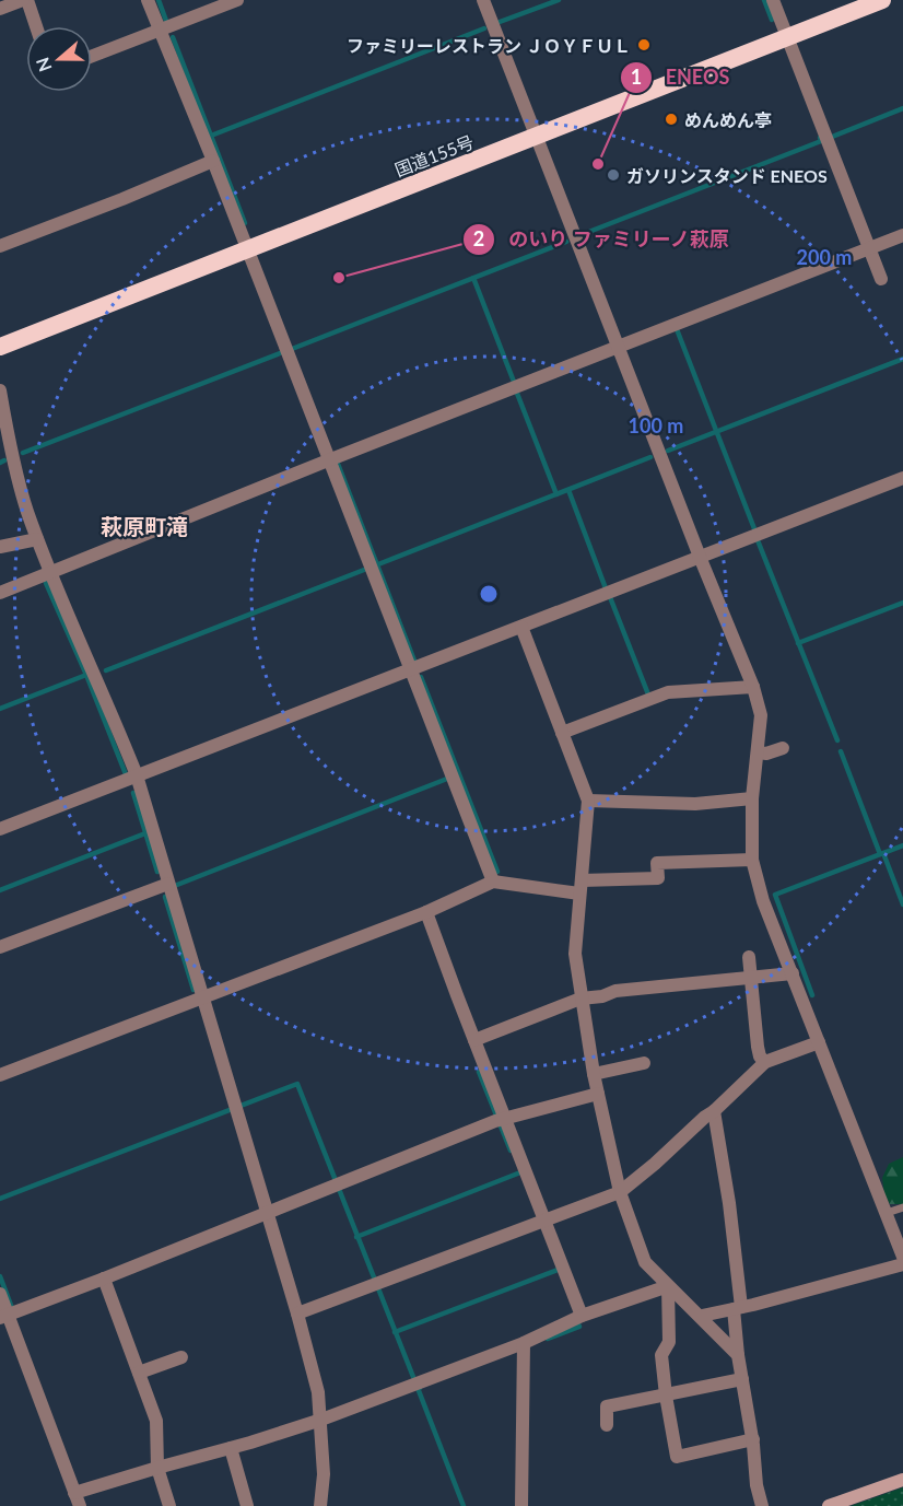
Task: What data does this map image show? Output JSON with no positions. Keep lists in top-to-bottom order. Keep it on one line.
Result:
{"streets":{"highway":["国道155号"]},"districts":["萩原町滝"],"places":["ファミリーレストラン ＪＯＹＦＵＬ","めんめん亭","ENEOS","ガソリンスタンド ENEOS","のいり ファミリーノ萩原"],"north":"left","rings":["200 m","100 m"]}
